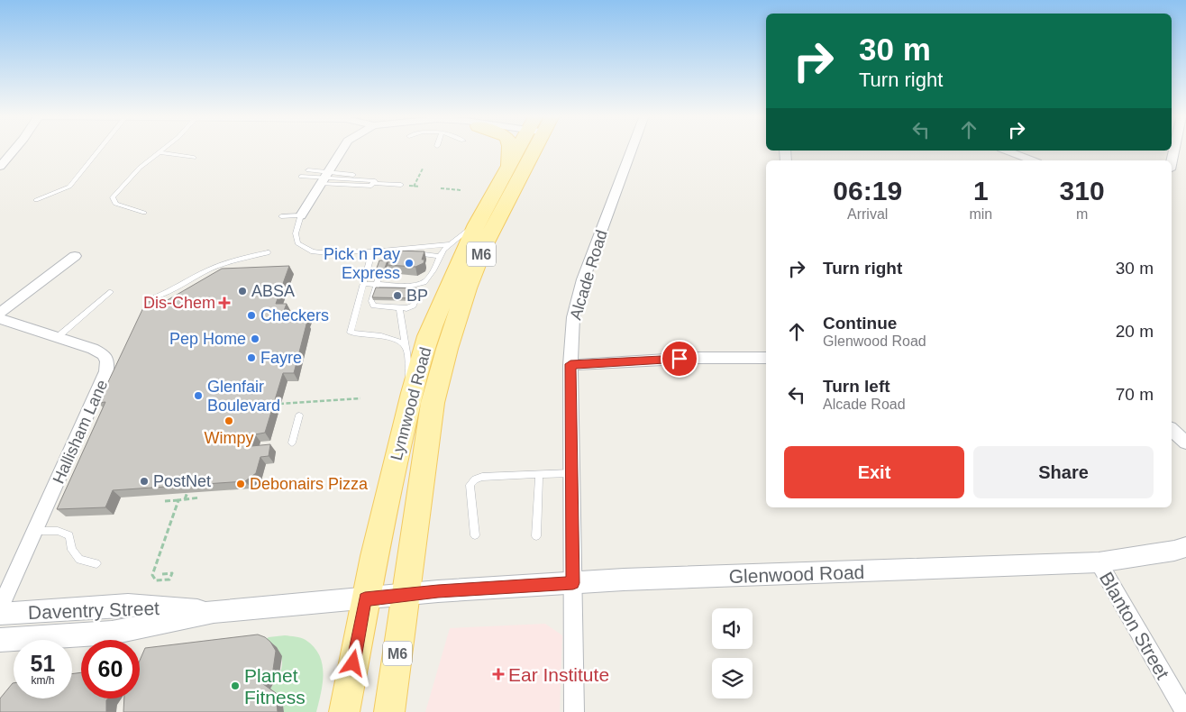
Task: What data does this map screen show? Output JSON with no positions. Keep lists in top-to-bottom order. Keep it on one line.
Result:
{"streets":{"main road":["M6","Lynnwood Road"],"street":["Alcade Road","Hallisham Lane","Glenwood Road","Daventry Street","Blanton Street"]},"crossings":[["Alcade Road","Glenwood Road"],["Lynnwood Road","Glenwood Road"],["Lynnwood Road","Daventry Street"],["Glenwood Road","Daventry Street"],["Glenwood Road","Blanton Street"]],"places":{"other":["Pick n Pay Express","ABSA","BP","Checkers","Pep Home","Fayre","Glenfair Boulevard","Wimpy","PostNet","Debonairs Pizza","Planet Fitness"],"health":["Dis-Chem","Ear Institute"]},"page":{"turn":["30 m","Turn right"],"eta":["06:19","Arrival","1","min","310","m"],"list":[{"name":"Turn right","value":"30 m"},{"name":"Continue","note":"Glenwood Road","value":"20 m"},{"name":"Turn left","note":"Alcade Road","value":"70 m"}],"buttons":["Exit","Share"],"speed":"51 km/h","limit":"60"}}
